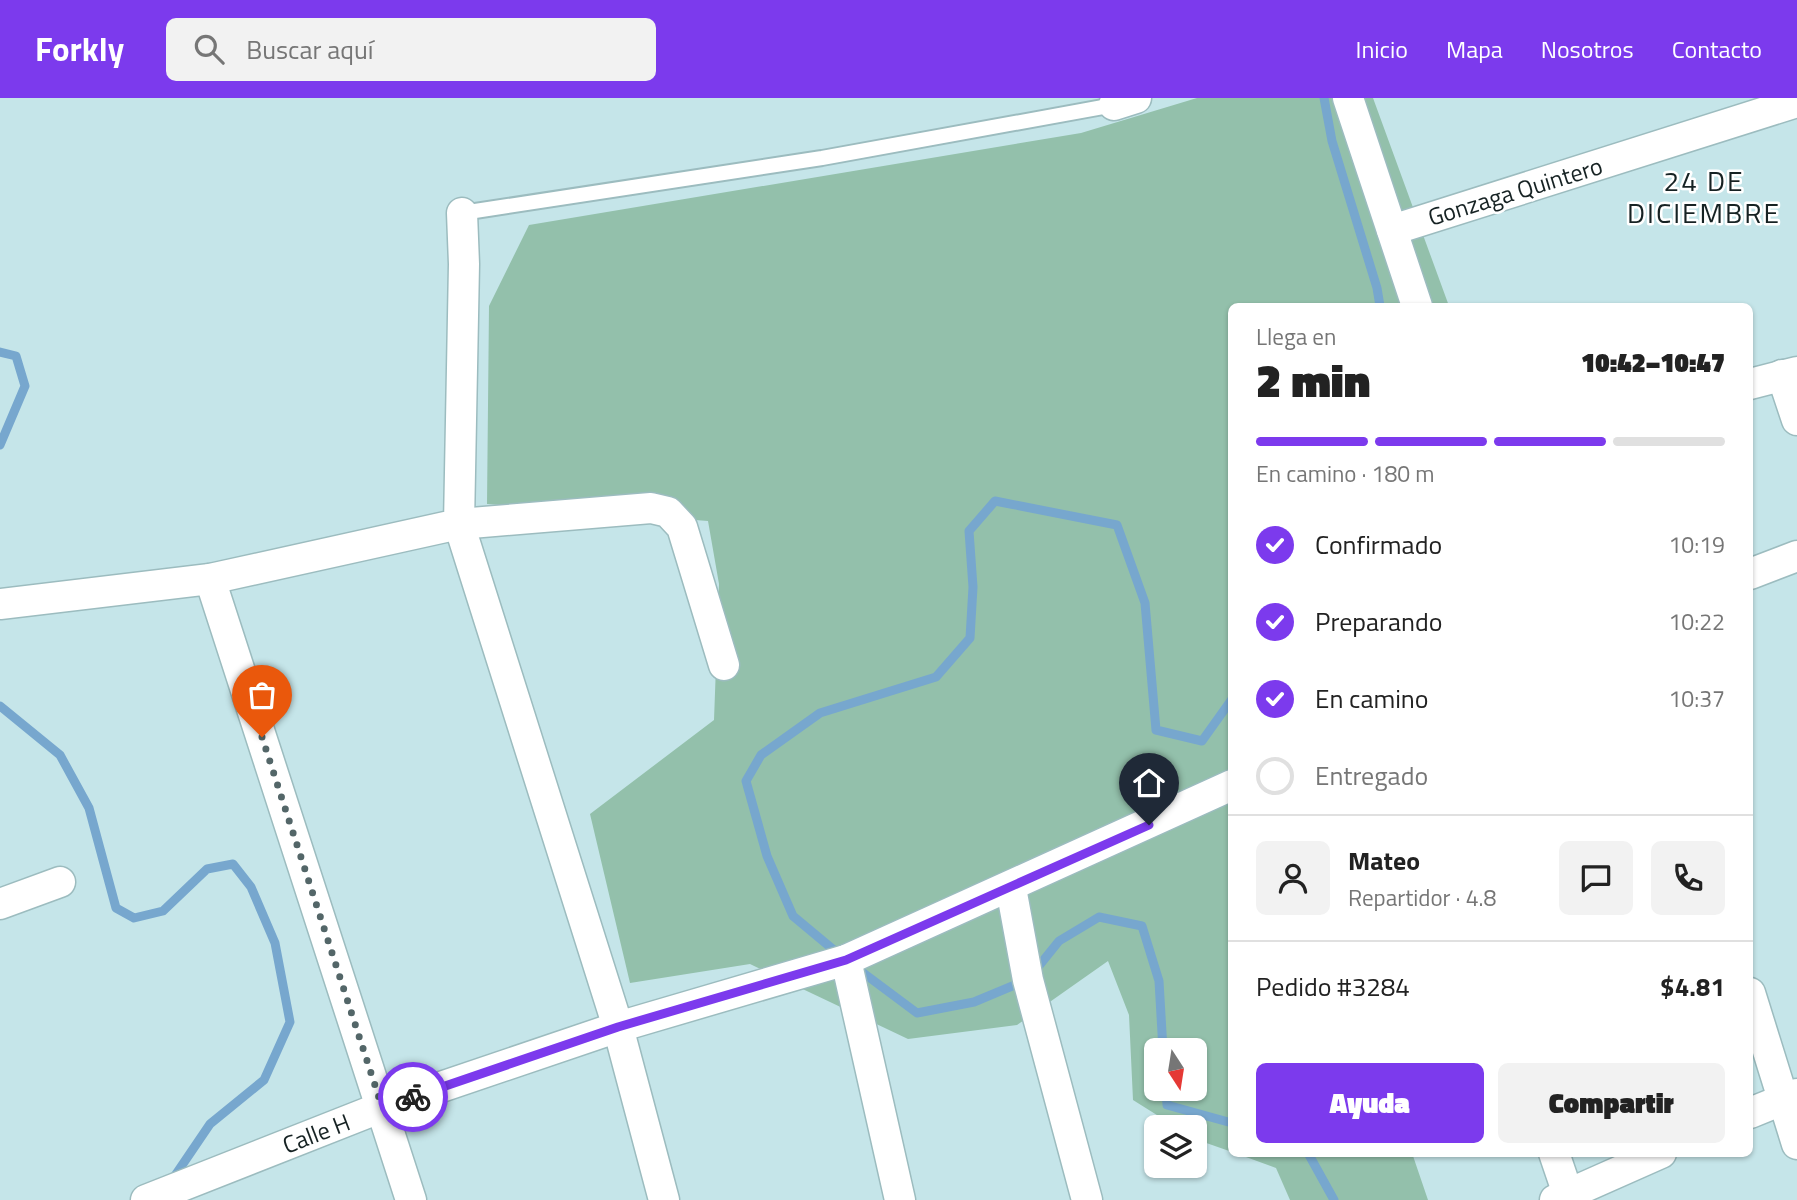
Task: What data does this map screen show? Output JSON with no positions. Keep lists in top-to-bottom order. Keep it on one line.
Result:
{"streets":{"street":["Gonzaga Quintero","Calle H"]},"districts":["24 DE DICIEMBRE"],"north":"bottom","page":{"header":"Forkly","search":"Buscar aquí","nav":["Inicio","Mapa","Nosotros","Contacto"],"heading":["2 min","Llega en","10:42–10:47"],"panel":["Mateo","Repartidor · 4.8","Pedido #3284","$4.81"],"bar":"En camino · 180 m","list":[["Confirmado","10:19"],["Preparando","10:22"],["En camino","10:37"],"Entregado"],"buttons":["Ayuda","Compartir"]}}
